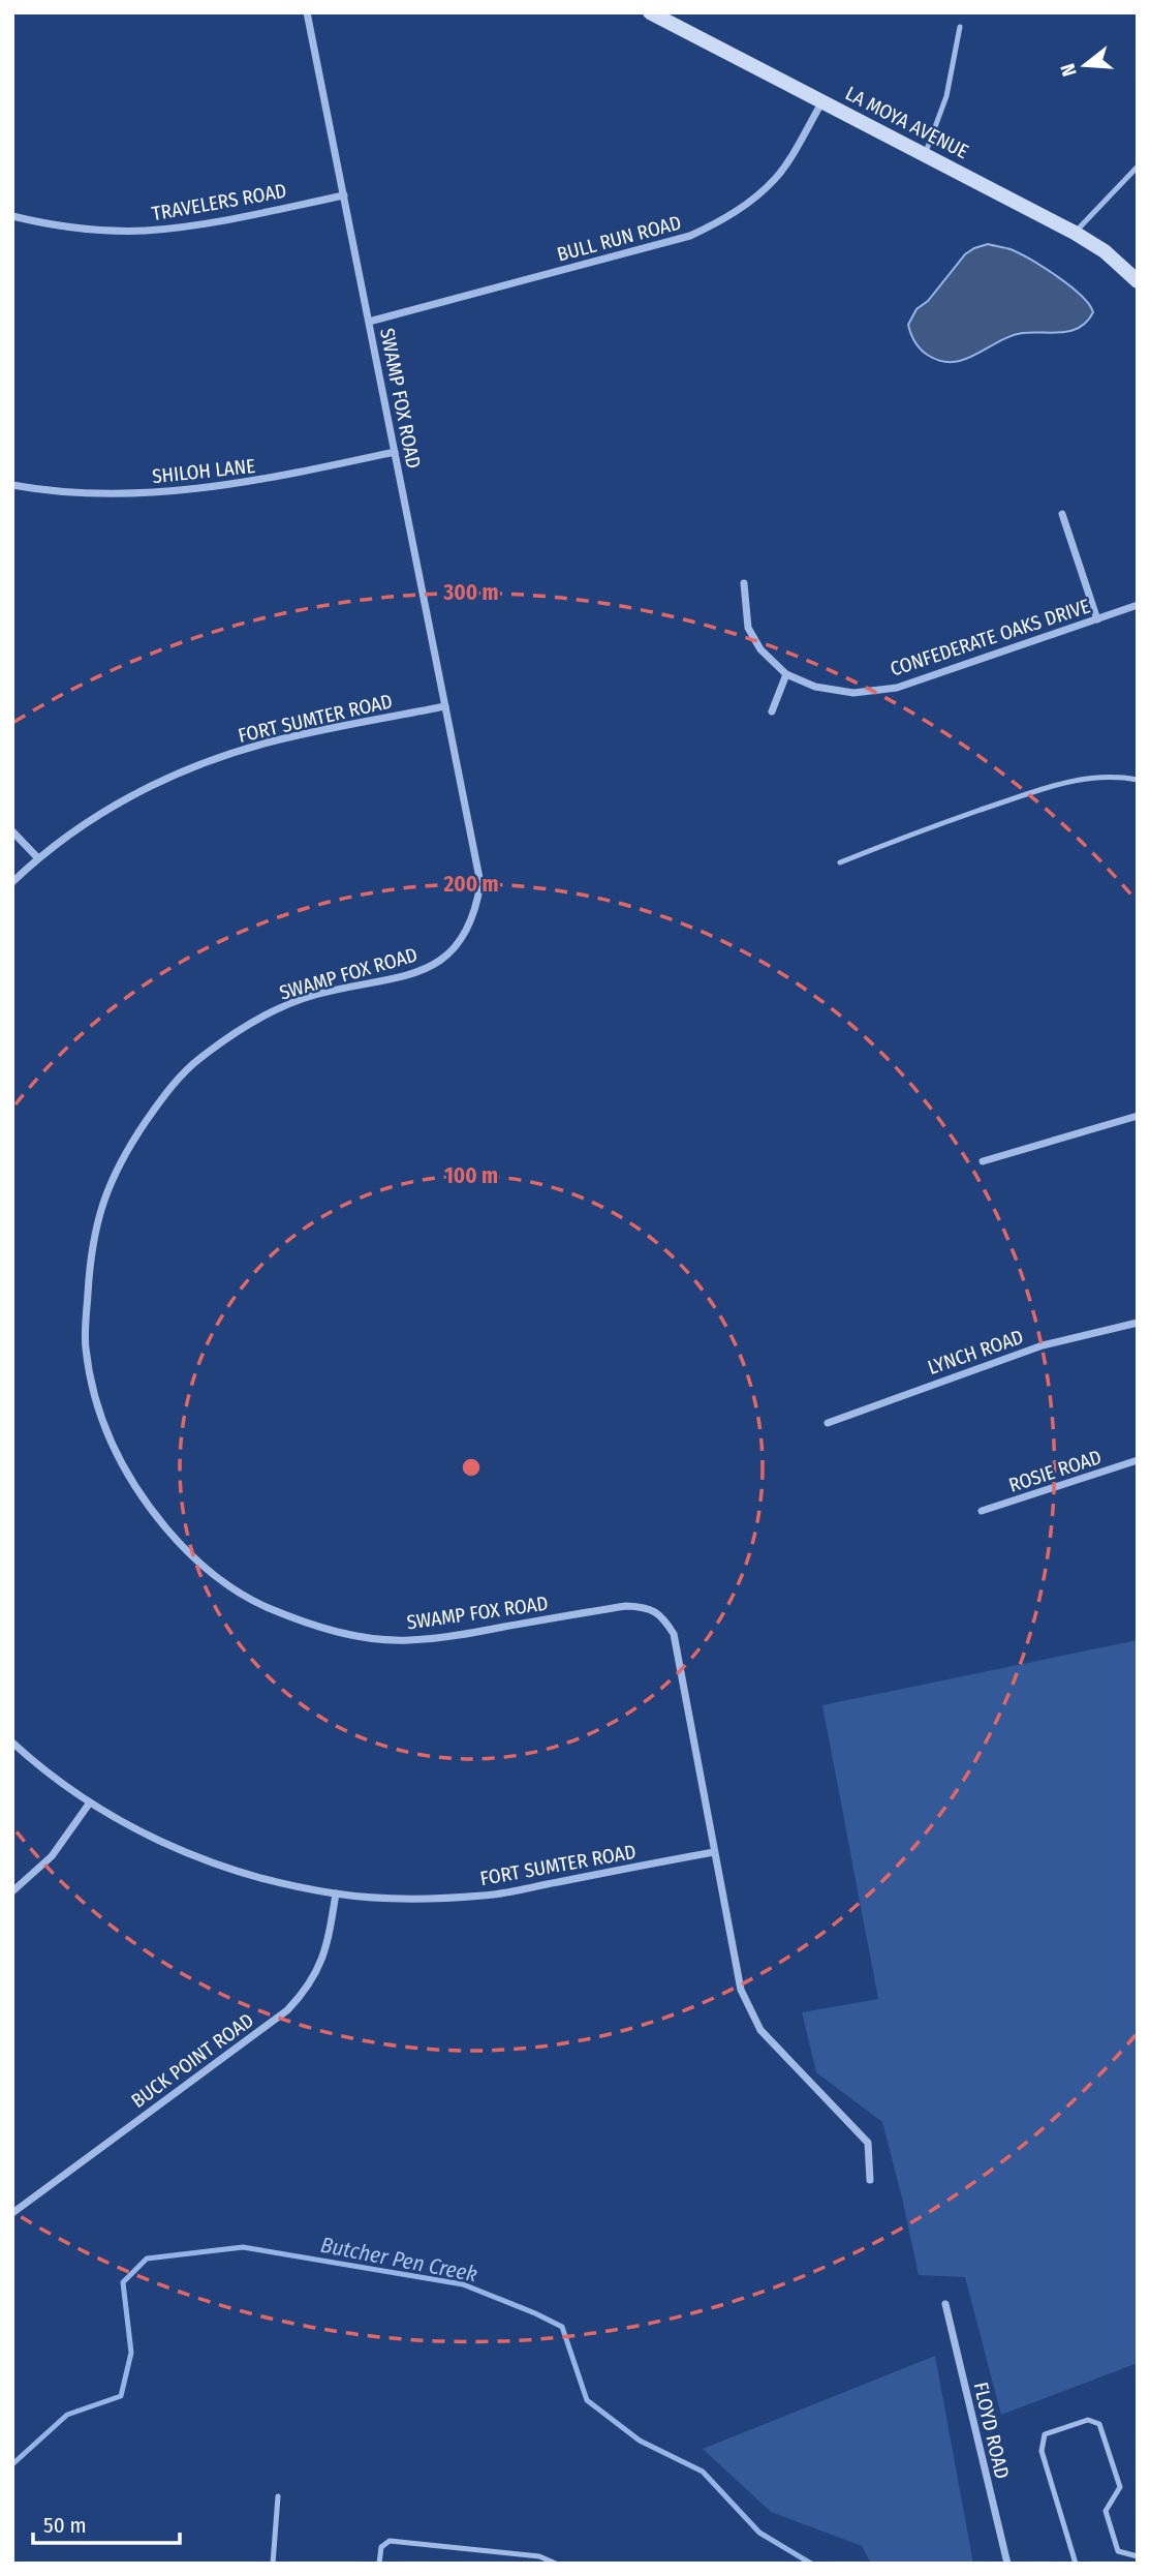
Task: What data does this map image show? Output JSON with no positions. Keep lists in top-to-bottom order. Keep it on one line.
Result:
{"streets":{"street":["LA MOYA AVENUE","TRAVELERS ROAD","BULL RUN ROAD","SWAMP FOX ROAD","SHILOH LANE","CONFEDERATE OAKS DRIVE","FORT SUMTER ROAD","LYNCH ROAD","ROSIE ROAD","BUCK POINT ROAD","FLOYD ROAD"]},"crossings":[["LA MOYA AVENUE","BULL RUN ROAD"],["TRAVELERS ROAD","SWAMP FOX ROAD"],["BULL RUN ROAD","SWAMP FOX ROAD"],["SWAMP FOX ROAD","SHILOH LANE"],["SWAMP FOX ROAD","FORT SUMTER ROAD"],["FORT SUMTER ROAD","BUCK POINT ROAD"]],"water":["Butcher Pen Creek"],"scale_bar":"50 m","north":"left","rings":["300 m","200 m","100 m"]}
